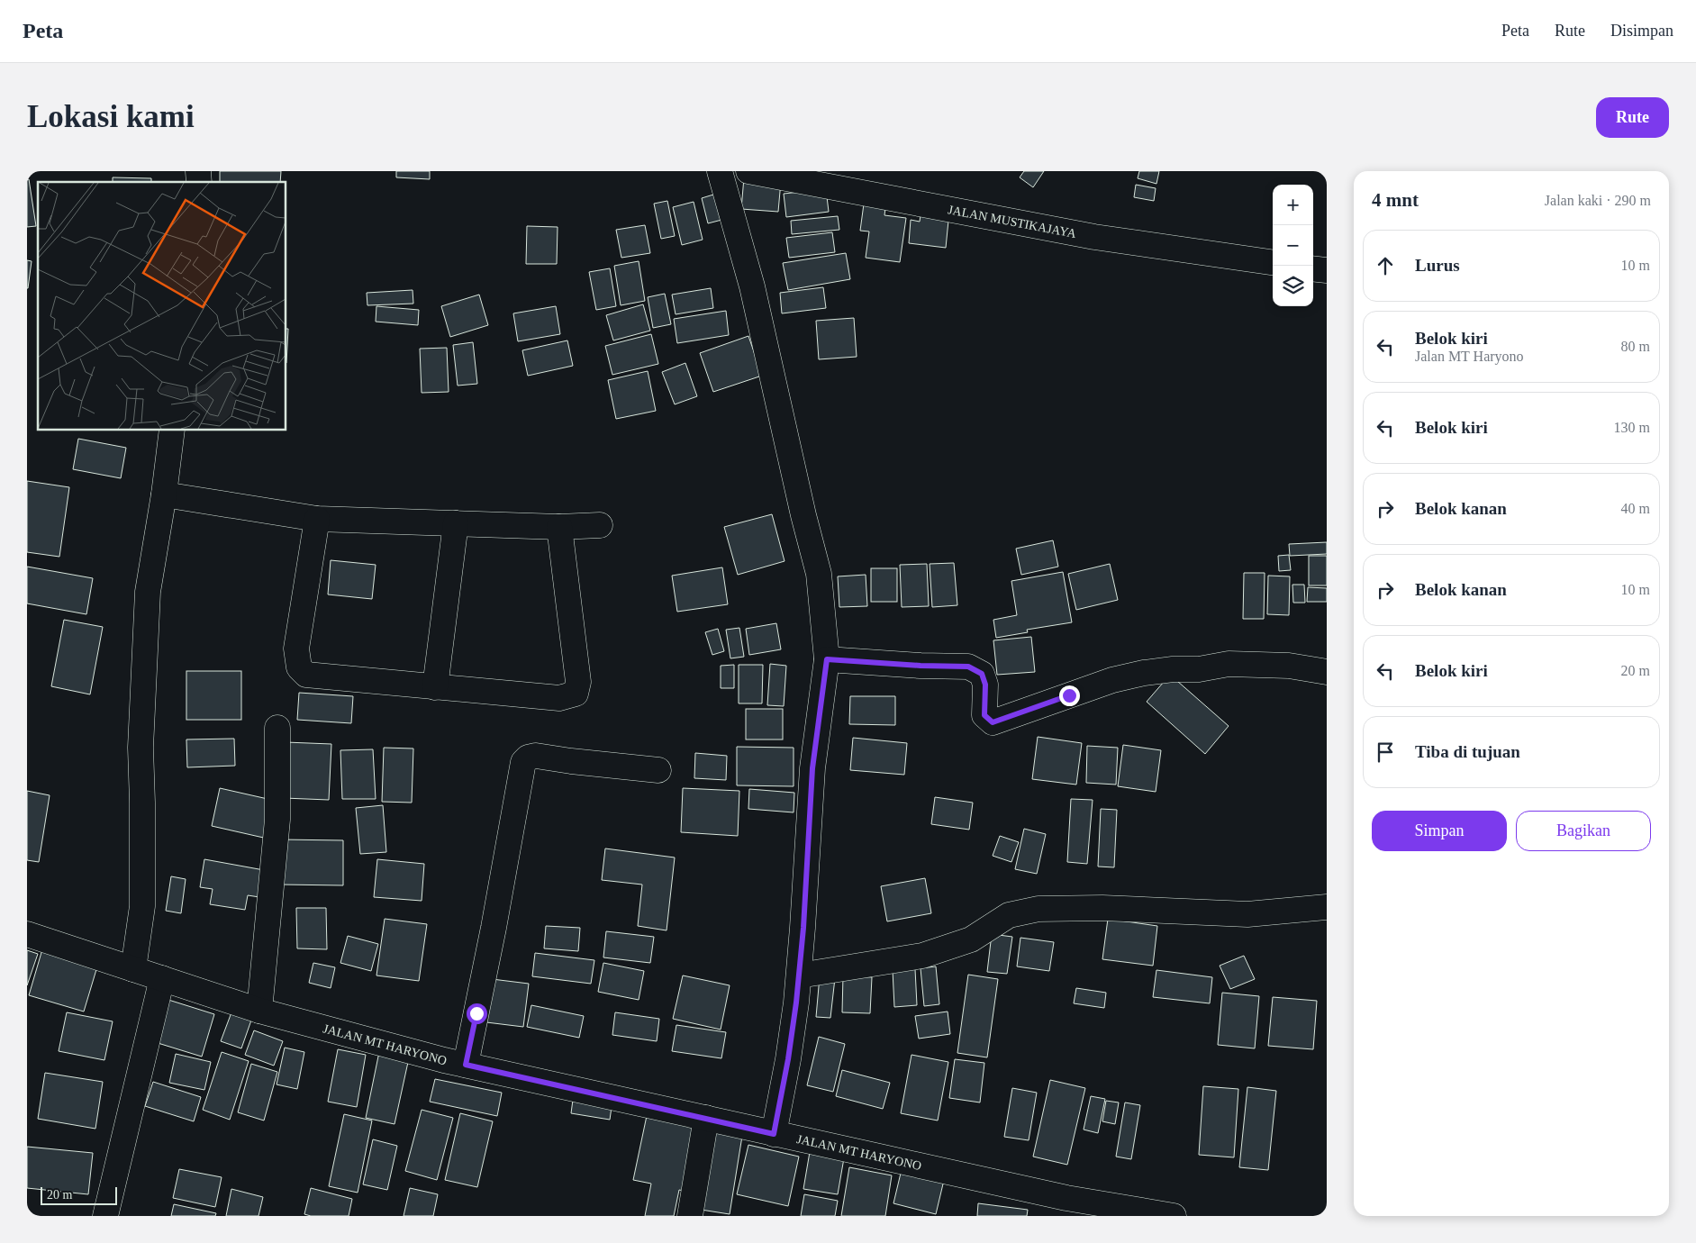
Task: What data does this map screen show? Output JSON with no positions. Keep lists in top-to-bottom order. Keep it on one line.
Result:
{"streets":{"street":["JALAN MUSTIKAJAYA","JALAN MT HARYONO"]},"scale_bar":"20 m","page":{"header":"Peta","nav":["Peta","Rute","Disimpan"],"buttons":["Rute",["Simpan","Bagikan"]],"title":"Lokasi kami","heading":["4 mnt","Jalan kaki · 290 m"],"map_buttons":["+","−"],"list":[["Lurus","10 m"],["Belok kiri","Jalan MT Haryono","80 m"],["Belok kiri","130 m"],["Belok kanan","40 m"],["Belok kanan","10 m"],["Belok kiri","20 m"],"Tiba di tujuan"],"scale":"20 m"}}
